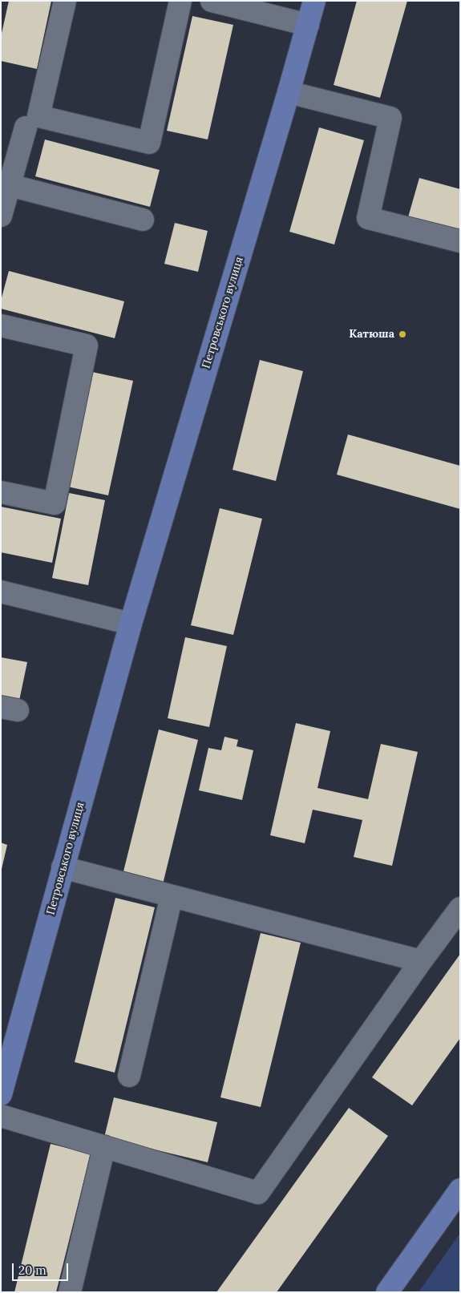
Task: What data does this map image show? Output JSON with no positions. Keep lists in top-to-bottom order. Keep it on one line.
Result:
{"streets":{"main road":["Петровського вулиця"]},"places":["Катюша"],"scale_bar":"20 m"}
